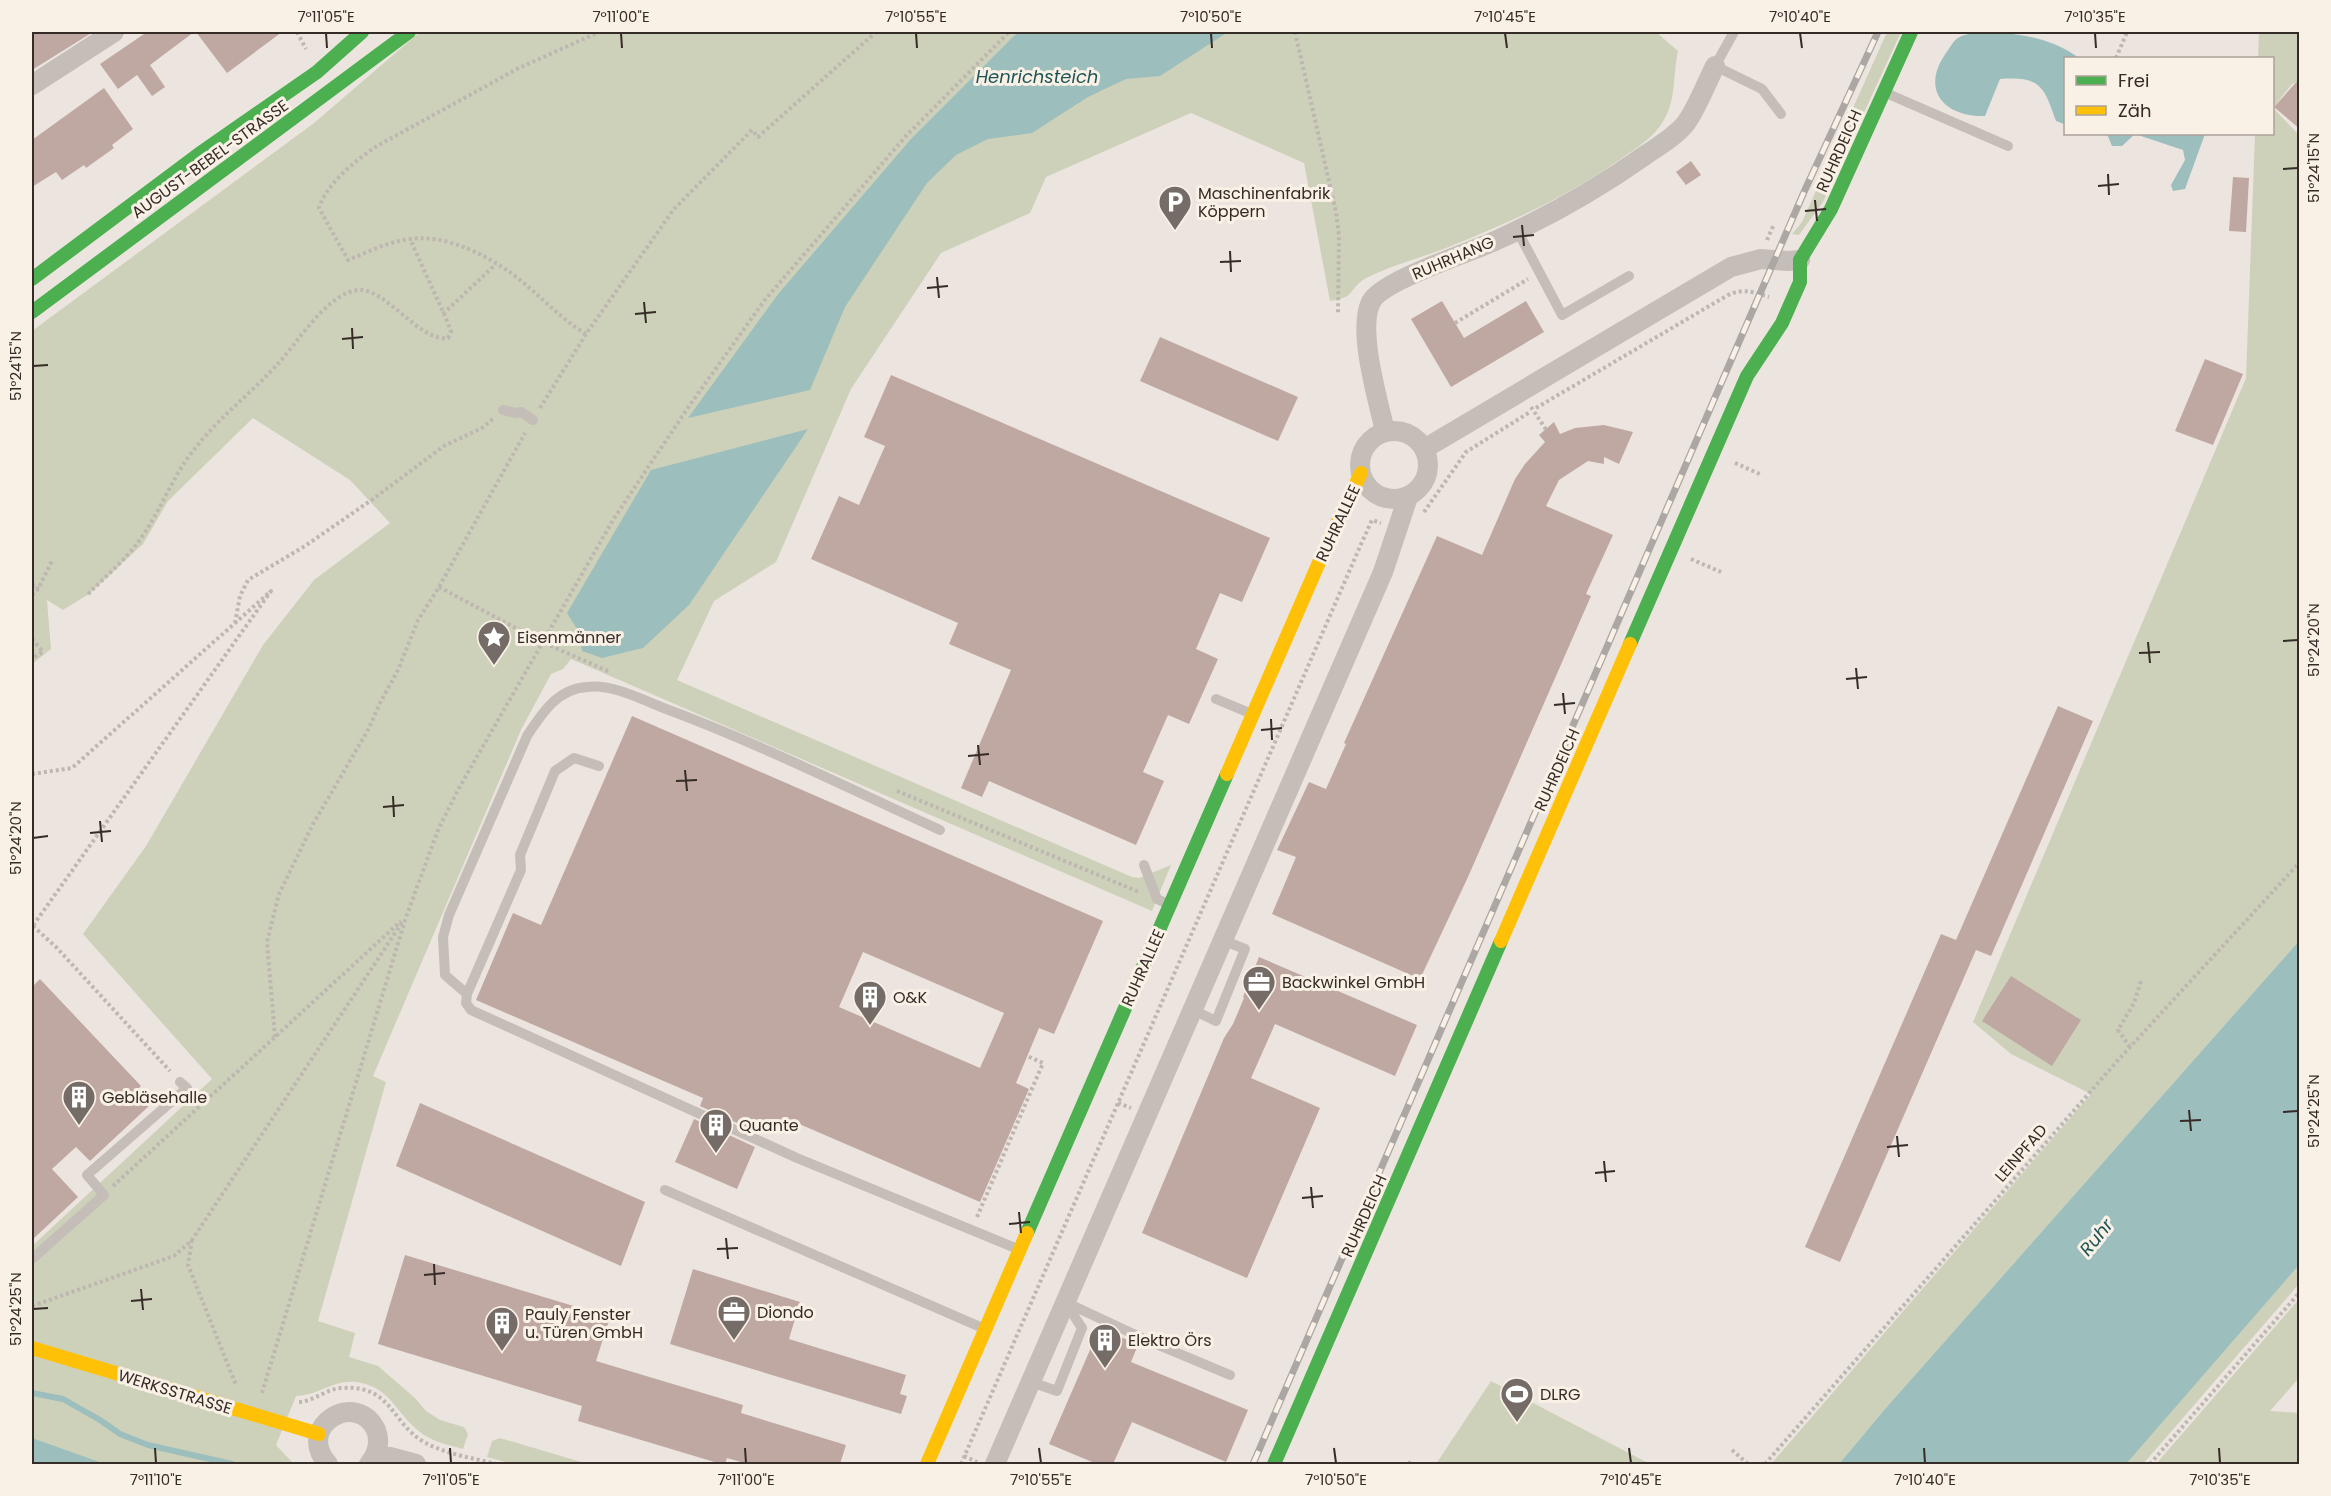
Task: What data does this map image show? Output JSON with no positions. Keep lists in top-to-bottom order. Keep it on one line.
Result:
{"streets":{"street":["RUHRDEICH","AUGUST-BEBEL-STRASSE","RUHRHANG","RUHRALLEE","WERKSSTRASSE"],"path":["LEINPFAD"]},"crossings":[["RUHRHANG","RUHRALLEE"]],"water":["Henrichsteich","Ruhr"],"places":{"parking":["Maschinenfabrik Köppern"],"place":["Eisenmänner"],"office":["Backwinkel GmbH","Diondo"],"building":["O&K","Gebläsehalle","Quante","Pauly Fenster u. Türen GmbH","Elektro Örs"],"sports":["DLRG"]},"legend":["Frei","Zäh"],"coordinates":["7°11'05\"E","7°11'00\"E","7°10'55\"E","7°10'50\"E","7°10'45\"E","7°10'40\"E","7°10'35\"E","51°24'15\"N","51°24'20\"N","51°24'25\"N","7°11'10\"E"]}
